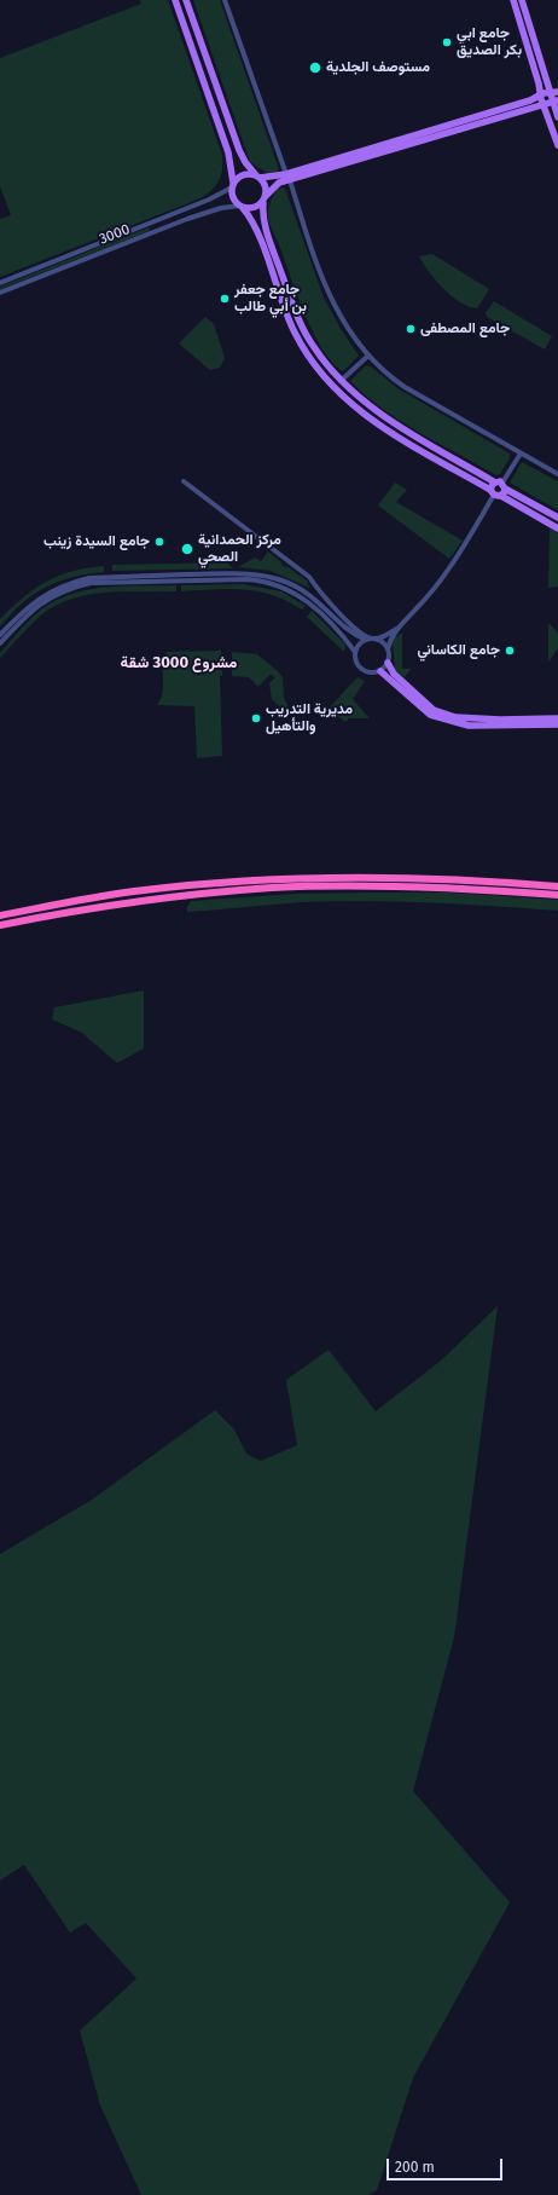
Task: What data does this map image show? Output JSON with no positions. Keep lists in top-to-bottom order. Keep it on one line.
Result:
{"streets":{"street":["3000"]},"districts":["مشروع 3000 شقة"],"places":["جامع ابي بكر الصديق","مستوصف الجلدية","جامع جعفر بن أبي طالب","جامع المصطفى","جامع السيدة زينب","مركز الحمدانية الصحي","جامع الكاساني","مديرية التدريب والتأهيل"],"scale_bar":"200 m"}
